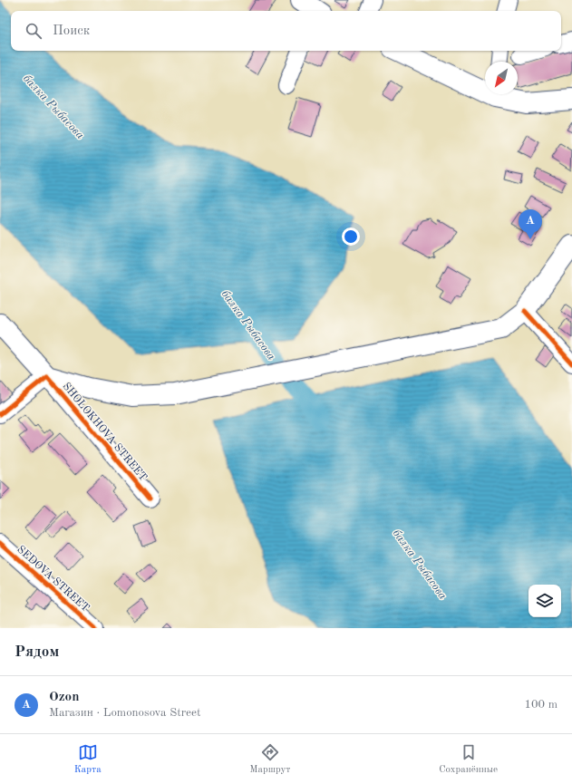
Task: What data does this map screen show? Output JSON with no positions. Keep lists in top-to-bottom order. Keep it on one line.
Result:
{"streets":{"main road":["SHOLOKHOVA STREET"],"street":["SEDOVA STREET"]},"water":["балка Рыбасова"],"north":"bottom left","page":{"search":"Поиск","pins":"A","heading":"Рядом","list":[{"mark":"A","name":"Ozon","note":"Магазин · Lomonosova Street","value":"100 m"}],"nav":["Карта","Маршрут","Сохранённые"]}}
